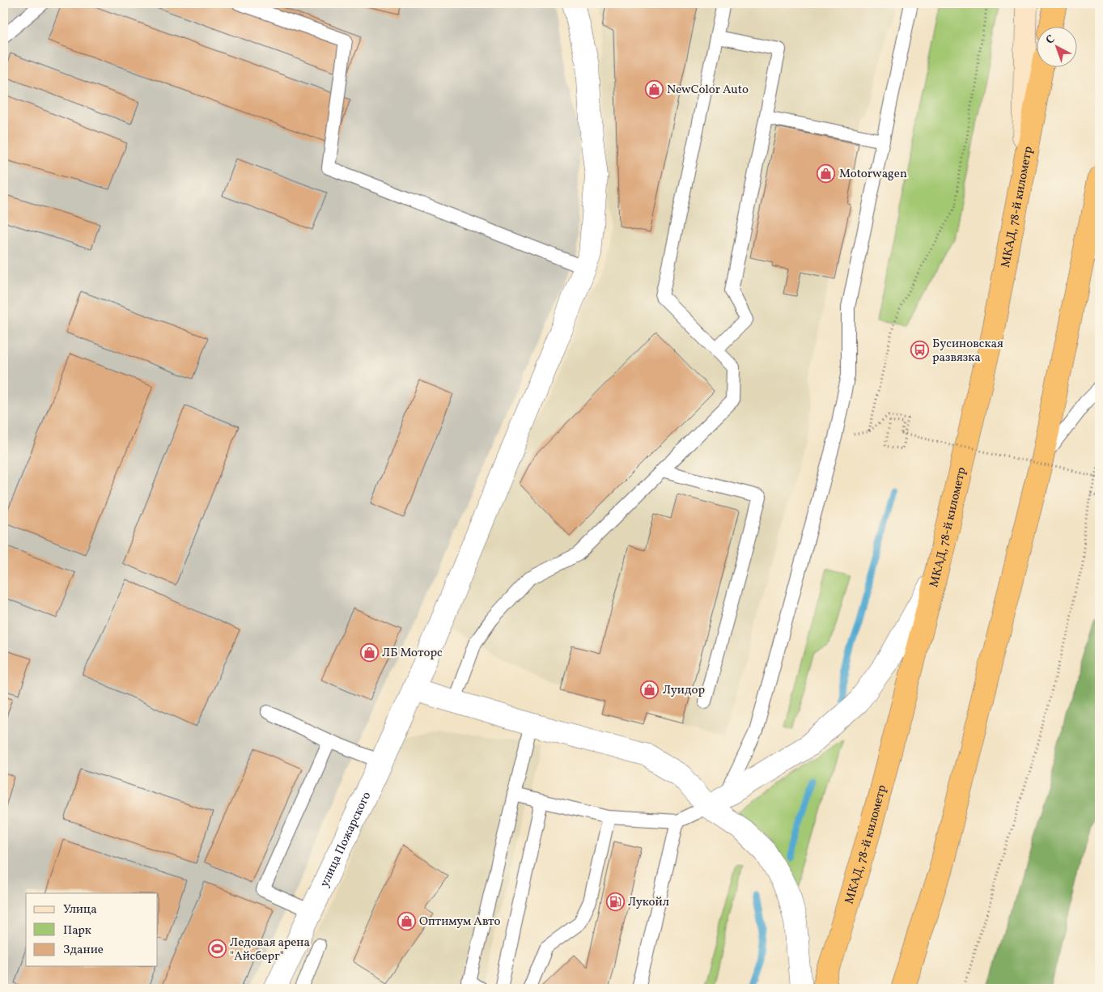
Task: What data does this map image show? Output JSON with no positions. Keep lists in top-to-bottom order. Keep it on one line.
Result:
{"streets":{"highway":["МКАД, 78-й километр"],"street":["улица Пожарского"]},"places":{"shop":["NewColor Auto","Motorwagen","ЛБ Моторс","Луидор","Оптимум Авто"],"bus stop":["Бусиновская развязка"],"fuel station":["Лукойл"],"sports":["Ледовая арена \"Айсберг\""]},"legend":["Улица","Парк","Здание"],"north":"top left"}
